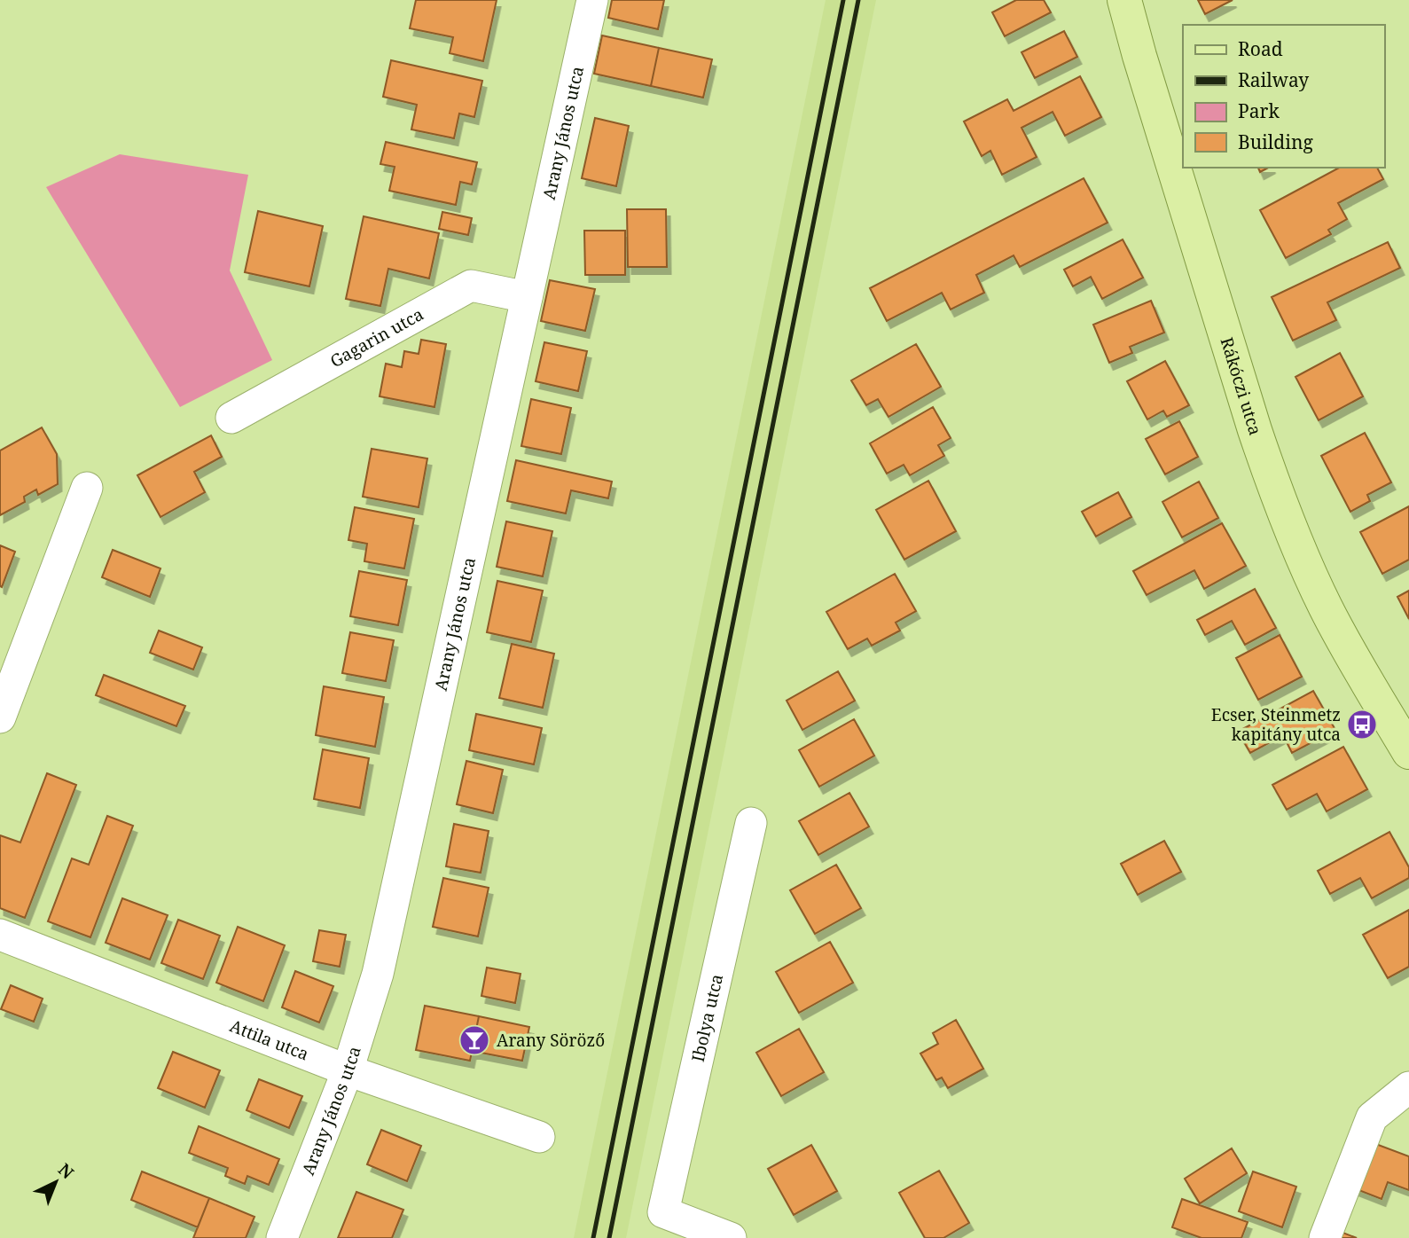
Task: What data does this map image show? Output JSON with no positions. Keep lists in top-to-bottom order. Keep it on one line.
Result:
{"streets":{"main road":["Rákóczi utca"],"street":["Arany János utca","Gagarin utca","Ibolya utca","Attila utca"]},"crossings":[["Arany János utca","Gagarin utca"],["Arany János utca","Attila utca"]],"places":{"bus stop":["Ecser, Steinmetz kapitány utca"],"bar":["Arany Söröző"]},"legend":["Road","Railway","Park","Building"],"north":"top right"}
